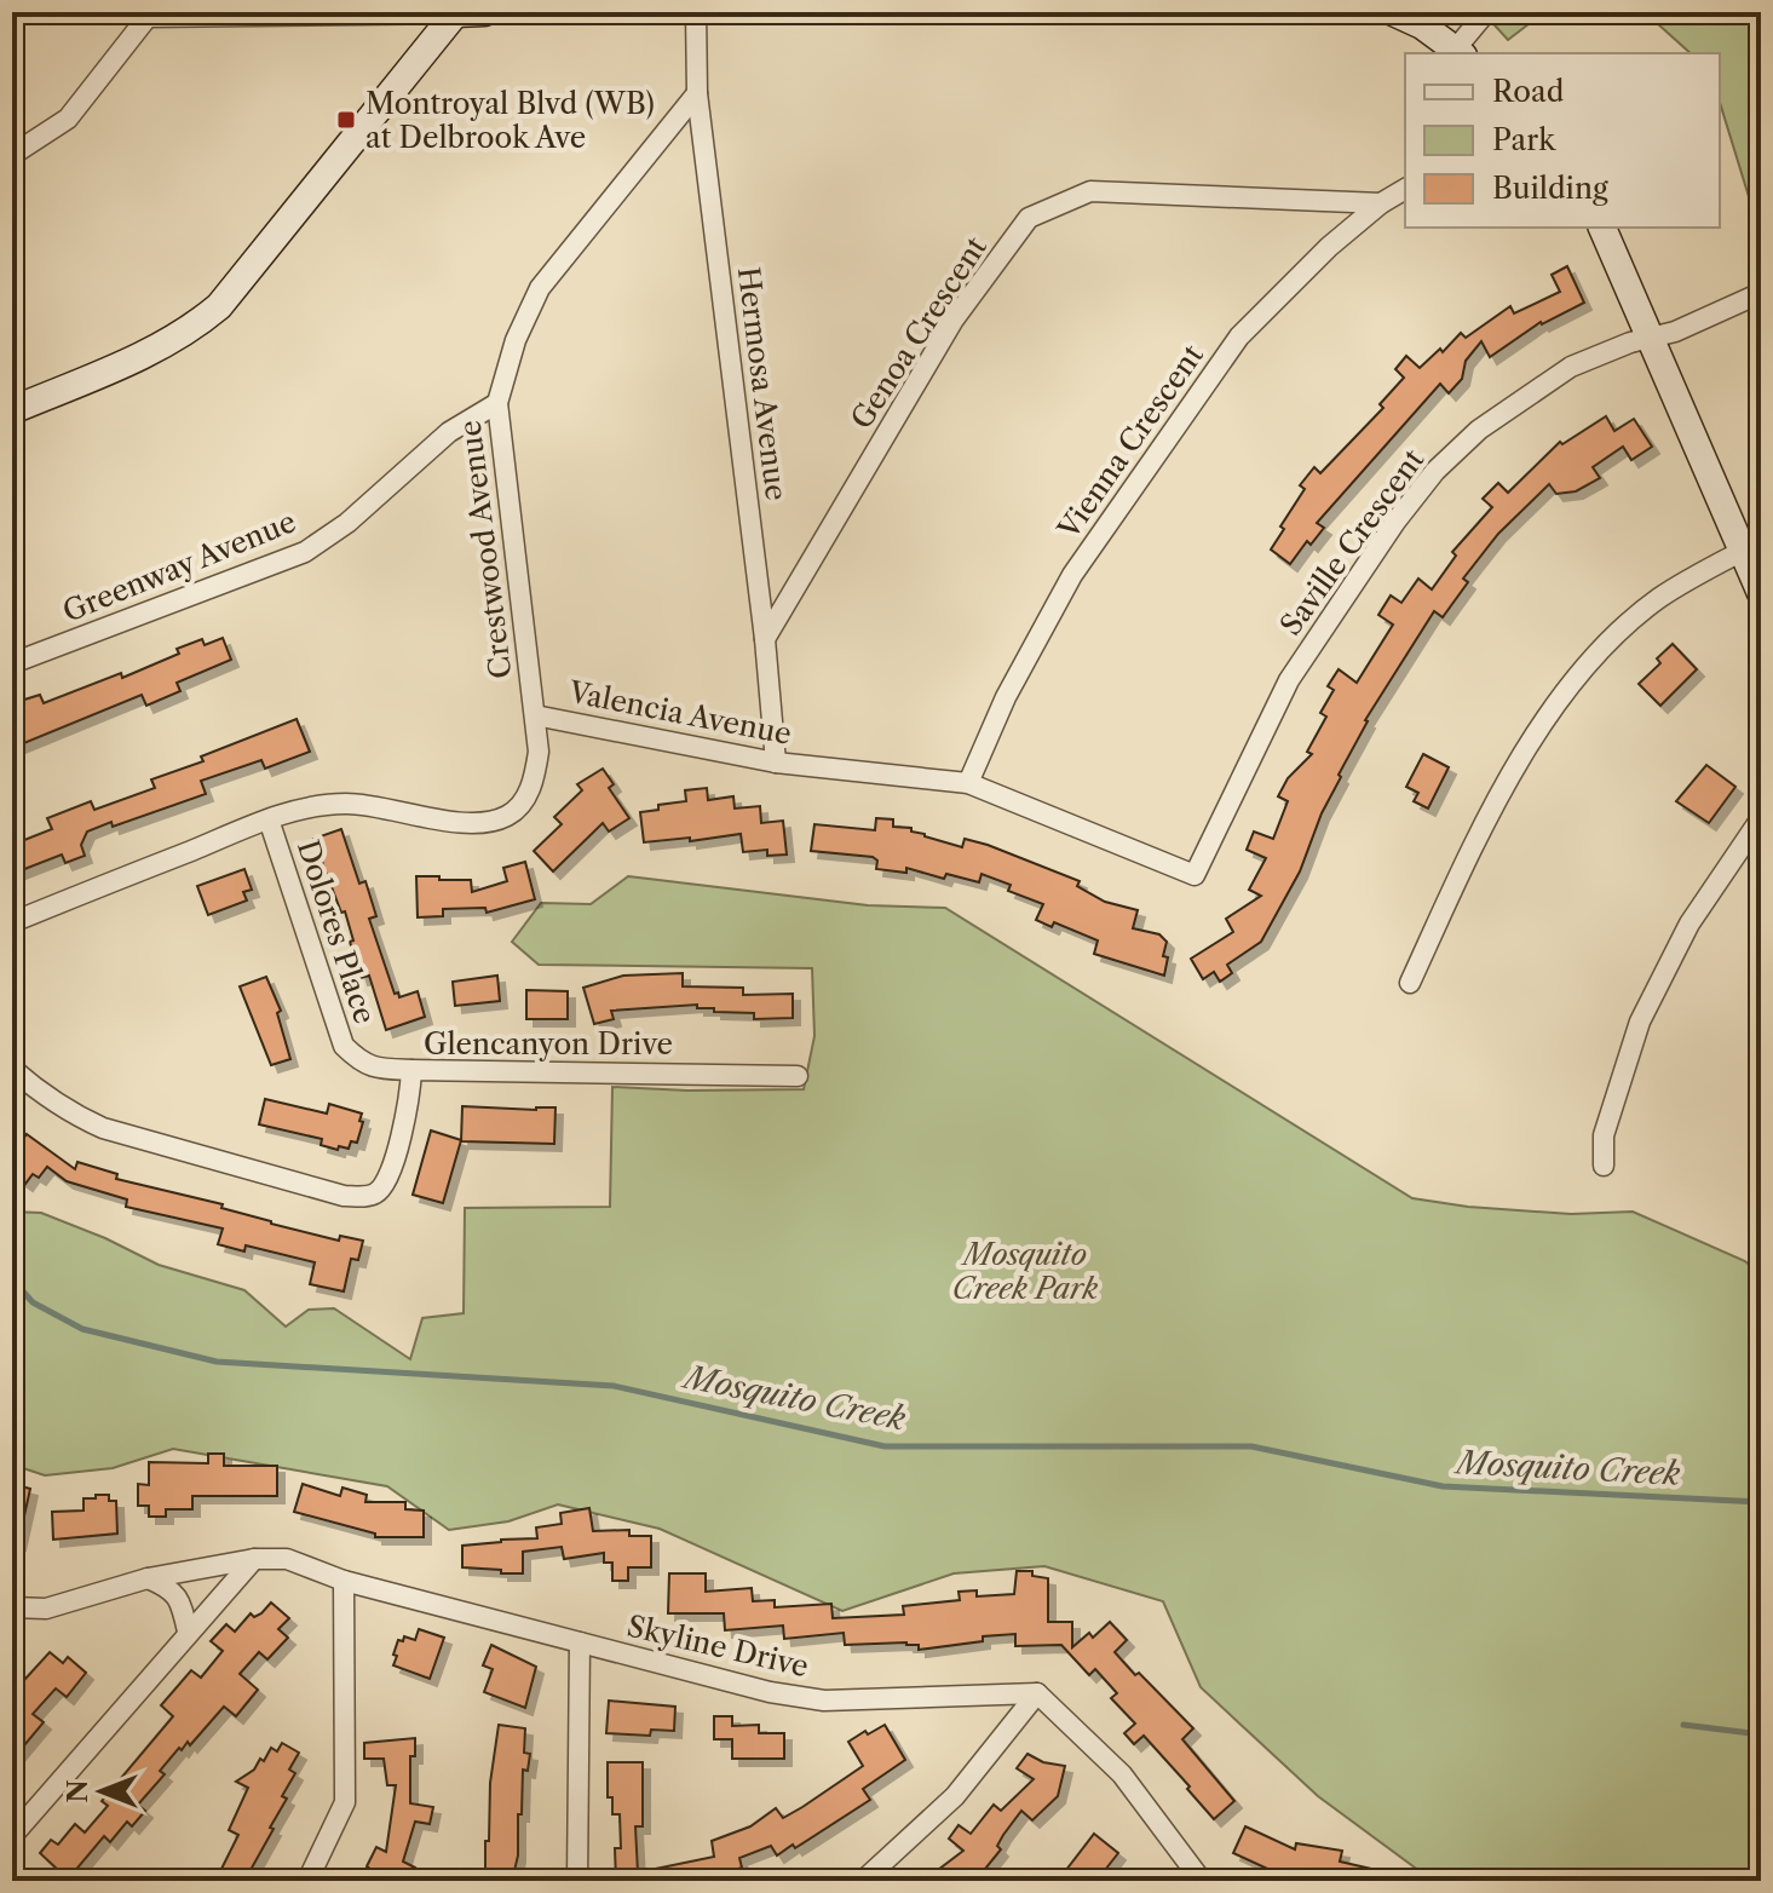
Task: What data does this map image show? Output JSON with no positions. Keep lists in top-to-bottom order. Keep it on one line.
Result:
{"streets":{"street":["Genoa Crescent","Hermosa Avenue","Vienna Crescent","Saville Crescent","Crestwood Avenue","Greenway Avenue","Valencia Avenue","Dolores Place","Glencanyon Drive","Skyline Drive"]},"crossings":[["Genoa Crescent","Hermosa Avenue"],["Genoa Crescent","Vienna Crescent"],["Hermosa Avenue","Crestwood Avenue"],["Hermosa Avenue","Valencia Avenue"],["Vienna Crescent","Valencia Avenue"],["Saville Crescent","Valencia Avenue"],["Crestwood Avenue","Greenway Avenue"],["Crestwood Avenue","Valencia Avenue"],["Valencia Avenue","Dolores Place"],["Dolores Place","Glencanyon Drive"]],"water":["Mosquito Creek"],"parks":["Mosquito Creek Park"],"places":{"transit":["Montroyal Blvd (WB) at Delbrook Ave"]},"legend":["Road","Park","Building"],"north":"left"}
